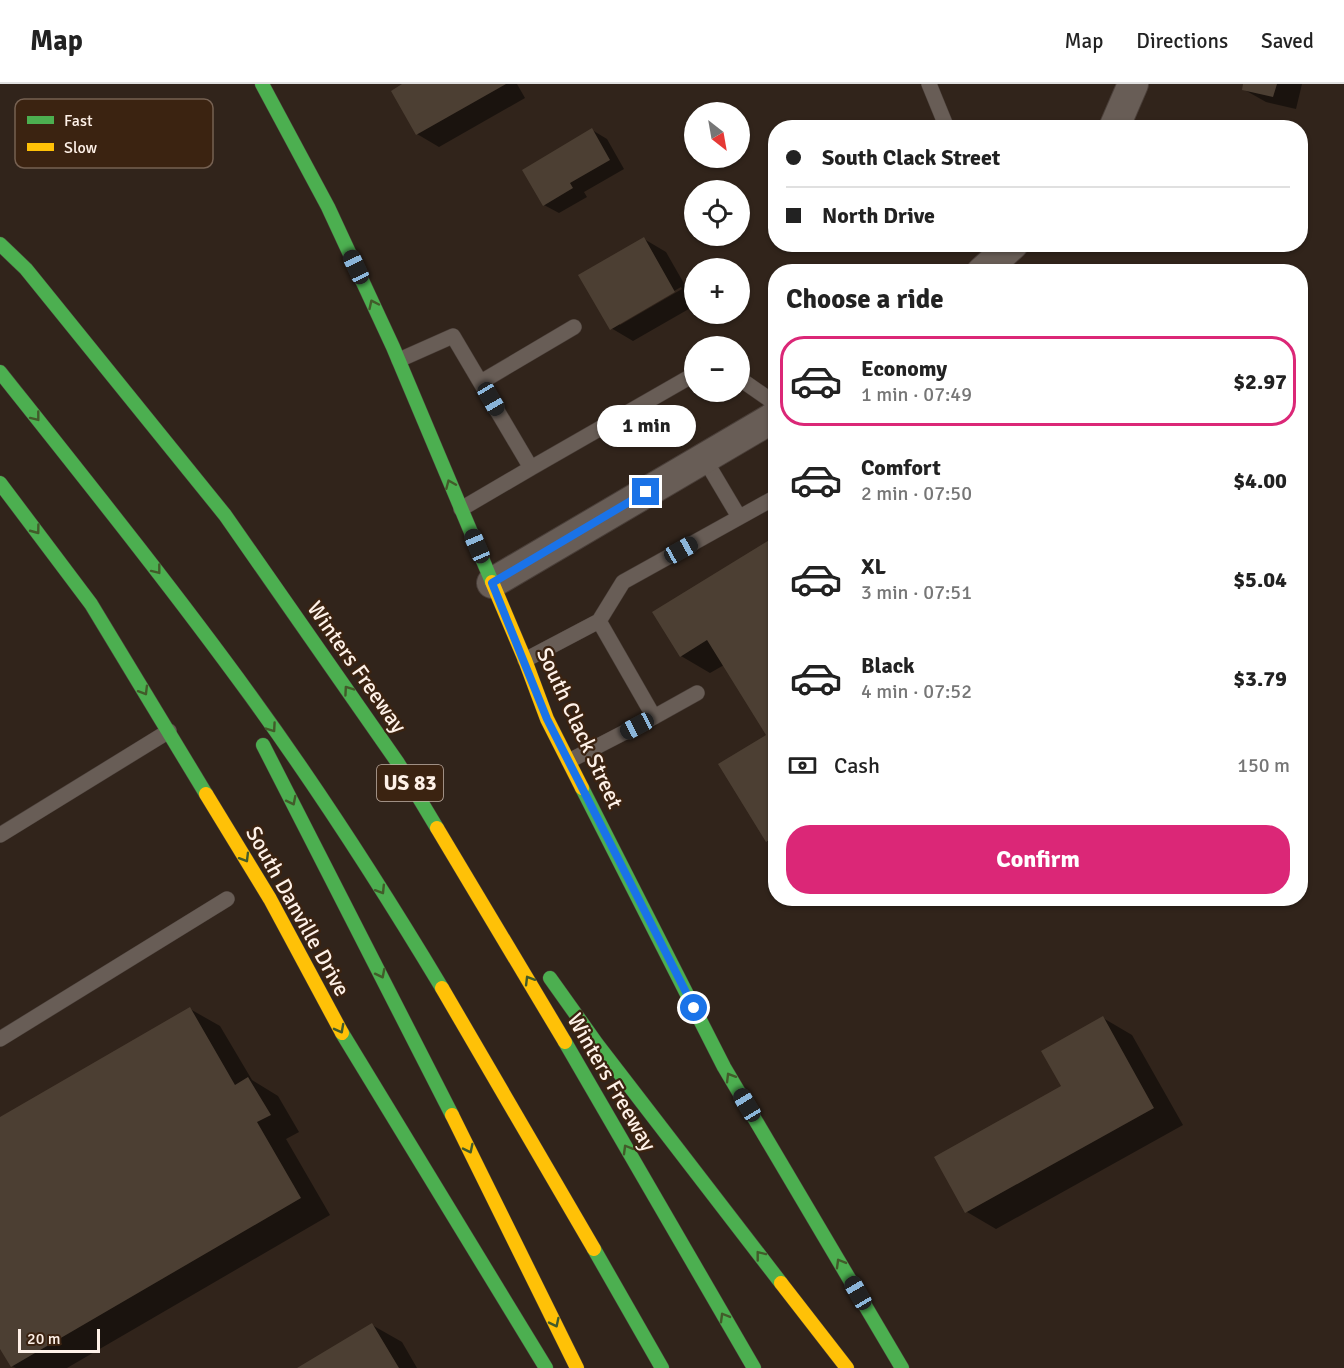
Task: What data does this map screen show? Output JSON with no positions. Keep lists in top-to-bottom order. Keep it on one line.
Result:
{"streets":{"main road":["Winters Freeway","South Clack Street","US 83","South Danville Drive"]},"legend":["Fast","Slow"],"scale_bar":"20 m","north":"bottom right","page":{"header":"Map","nav":["Map","Directions","Saved"],"map_buttons":["+","−"],"banner":["South Clack Street","North Drive"],"heading":"Choose a ride","list":[{"name":"Economy","note":"1 min · 07:49","value":"$2.97"},{"name":"Comfort","note":"2 min · 07:50","value":"$4.00"},{"name":"XL","note":"3 min · 07:51","value":"$5.04"},{"name":"Black","note":"4 min · 07:52","value":"$3.79"}],"bubble":"1 min","pay":["Cash","150 m"],"buttons":"Confirm","scale":"20 m"}}
